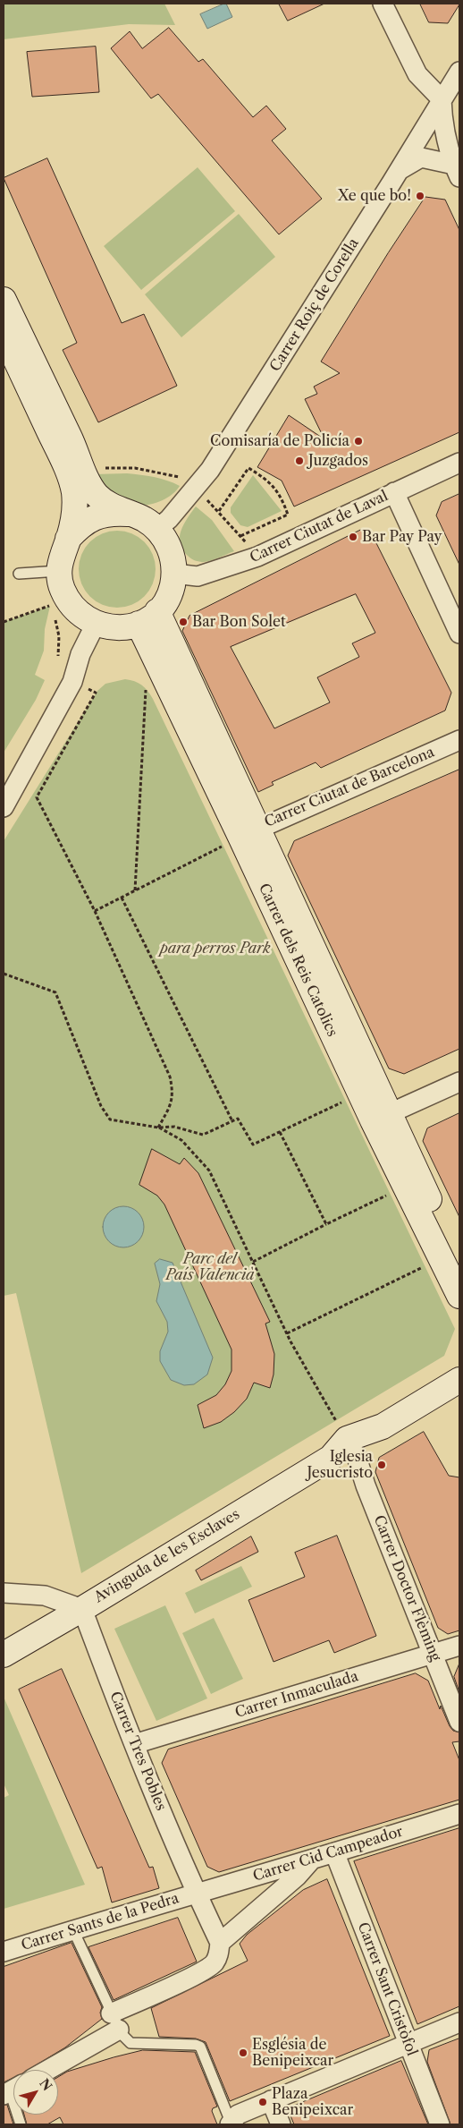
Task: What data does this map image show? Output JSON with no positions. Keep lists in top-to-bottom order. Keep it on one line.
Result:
{"streets":{"street":["Carrer Roiç de Corella","Carrer Ciutat de Laval","Carrer Ciutat de Barcelona","Carrer dels Reis Catolics","Avinguda de les Esclaves","Carrer Doctor Flèming","Carrer Inmaculada","Carrer Tres Pobles","Carrer Cid Campeador","Carrer Sants de la Pedra","Carrer Sant Cristòfol"]},"crossings":[["Carrer Roiç de Corella","Carrer Ciutat de Laval"],["Carrer Roiç de Corella","Carrer dels Reis Catolics"],["Carrer Ciutat de Laval","Carrer dels Reis Catolics"],["Carrer Ciutat de Barcelona","Carrer dels Reis Catolics"],["Avinguda de les Esclaves","Carrer Doctor Flèming"],["Avinguda de les Esclaves","Carrer Tres Pobles"],["Carrer Doctor Flèming","Carrer Inmaculada"],["Carrer Inmaculada","Carrer Tres Pobles"],["Carrer Tres Pobles","Carrer Cid Campeador"],["Carrer Tres Pobles","Carrer Sants de la Pedra"],["Carrer Cid Campeador","Carrer Sants de la Pedra"],["Carrer Cid Campeador","Carrer Sant Cristòfol"]],"parks":["para perros Park","Parc del País Valencià"],"places":["Xe que bo!","Comisaría de Policía","Juzgados","Bar Pay Pay","Bar Bon Solet","Iglesia Jesucristo","Església de Benipeixcar","Plaza Benipeixcar"],"north":"top right"}
